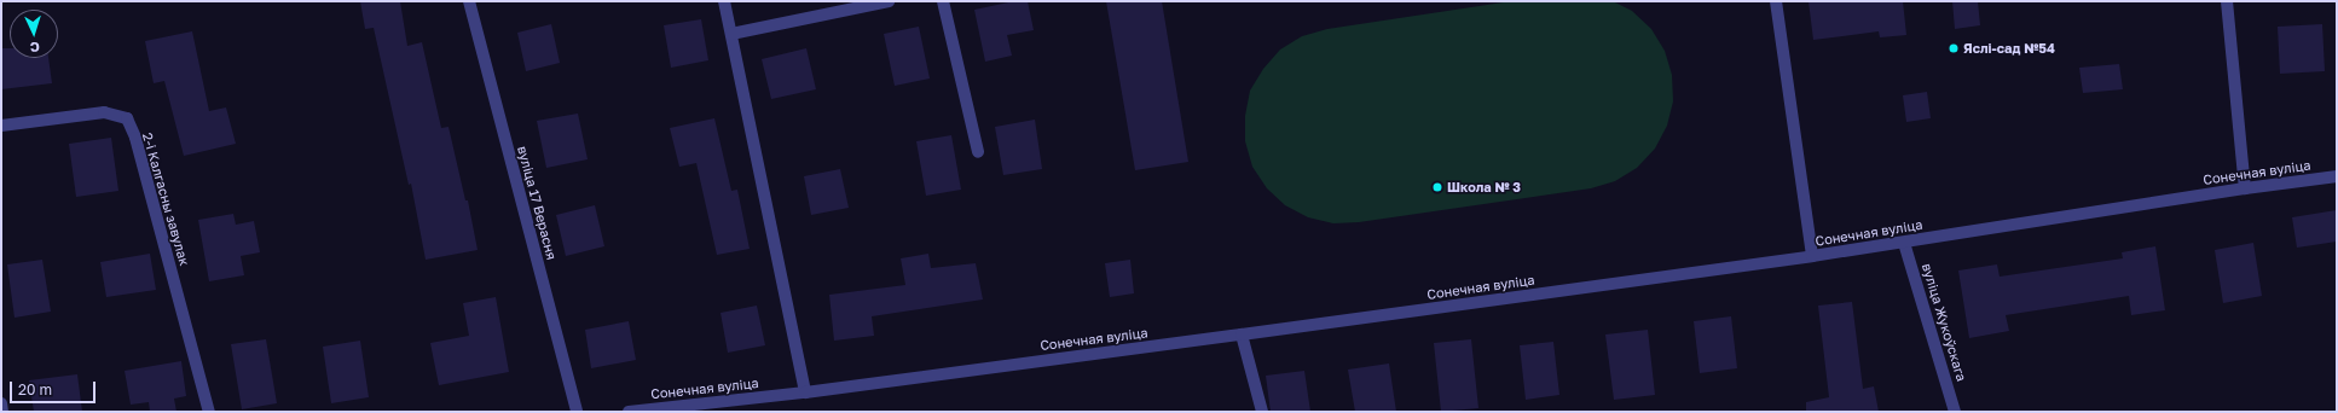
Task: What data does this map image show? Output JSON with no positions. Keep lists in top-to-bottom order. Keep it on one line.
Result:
{"streets":{"street":["Сонечная вуліца","2-і Калгасны завулак","вуліца 17 Верасня","вуліца Жукоўскага"]},"crossings":[["Сонечная вуліца","вуліца Жукоўскага"]],"places":["Яслі-сад №54","Школа № 3"],"scale_bar":"20 m","north":"bottom"}
